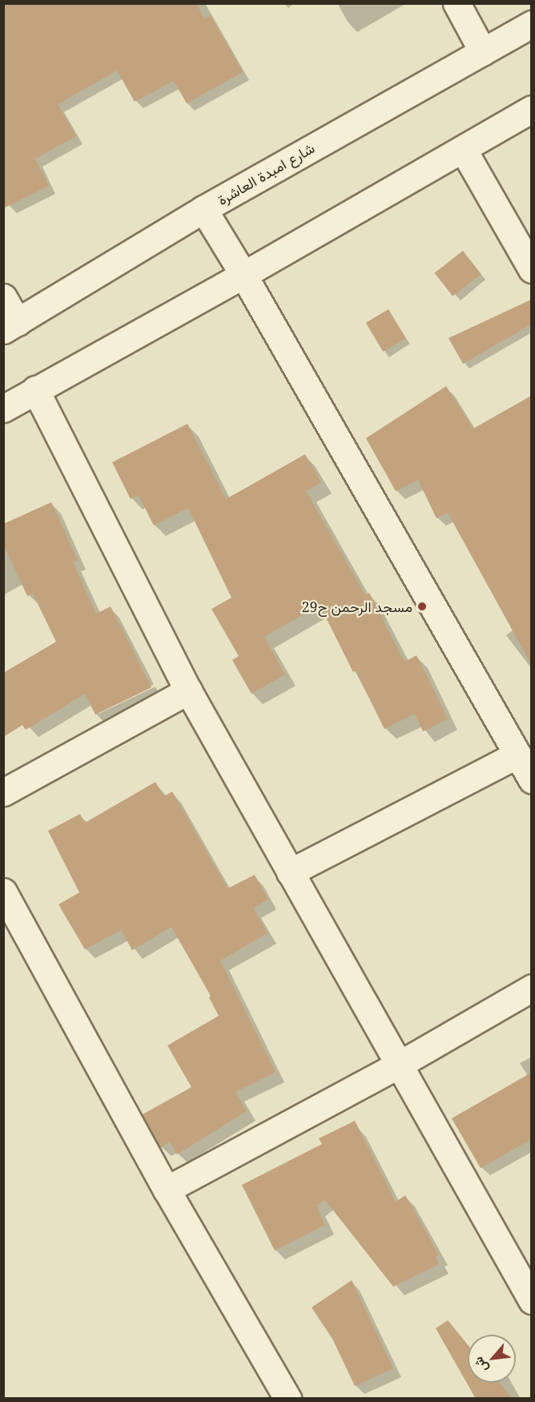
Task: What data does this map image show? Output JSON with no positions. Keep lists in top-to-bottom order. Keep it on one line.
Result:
{"streets":{"street":["شارع امبدة العاشرة"]},"places":["مسجد الرحمن ح29"],"north":"bottom left"}
